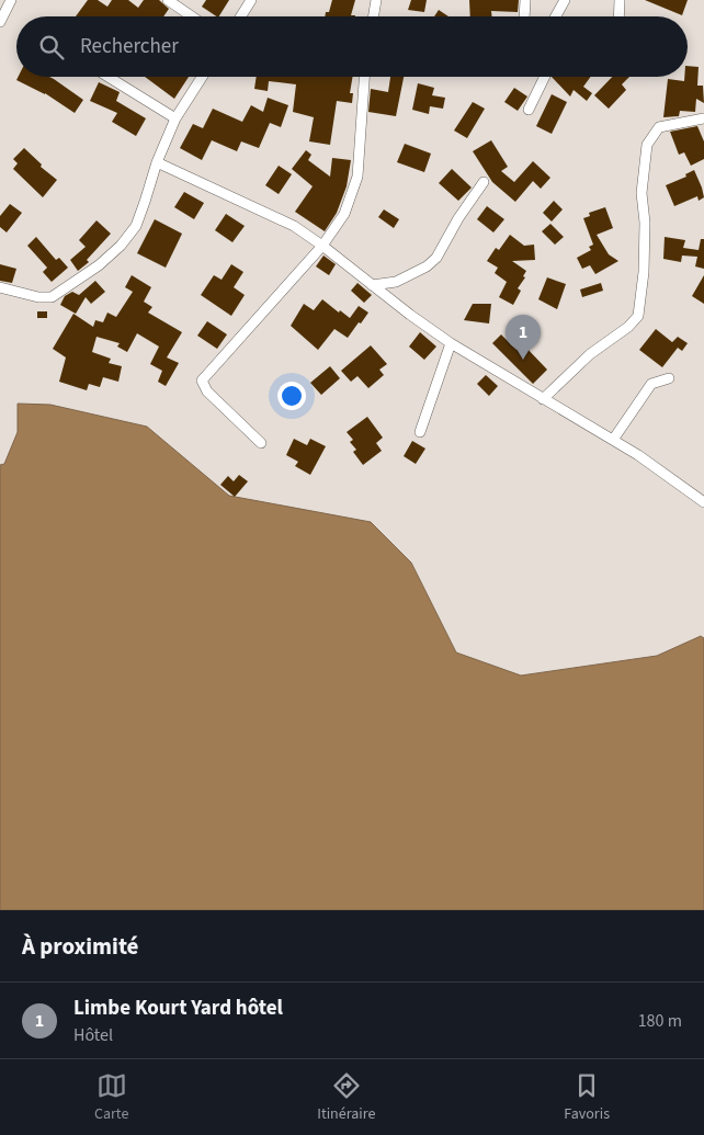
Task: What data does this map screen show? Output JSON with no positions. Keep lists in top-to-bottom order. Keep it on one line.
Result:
{"page":{"search":"Rechercher","pins":"1","heading":"À proximité","list":[{"mark":"1","name":"Limbe Kourt Yard hôtel","note":"Hôtel","value":"180 m"}],"nav":["Carte","Itinéraire","Favoris"]}}
